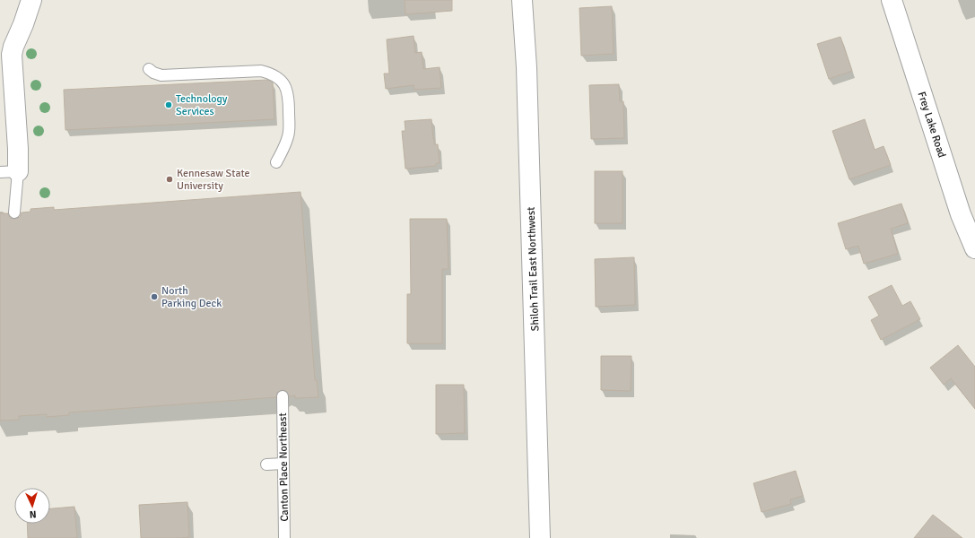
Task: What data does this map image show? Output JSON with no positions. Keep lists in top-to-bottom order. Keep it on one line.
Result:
{"streets":{"street":["Frey Lake Road","Shiloh Trail East Northwest"],"lane":["Canton Place Northeast"]},"places":["Technology Services","Kennesaw State University","North Parking Deck"],"north":"bottom"}
